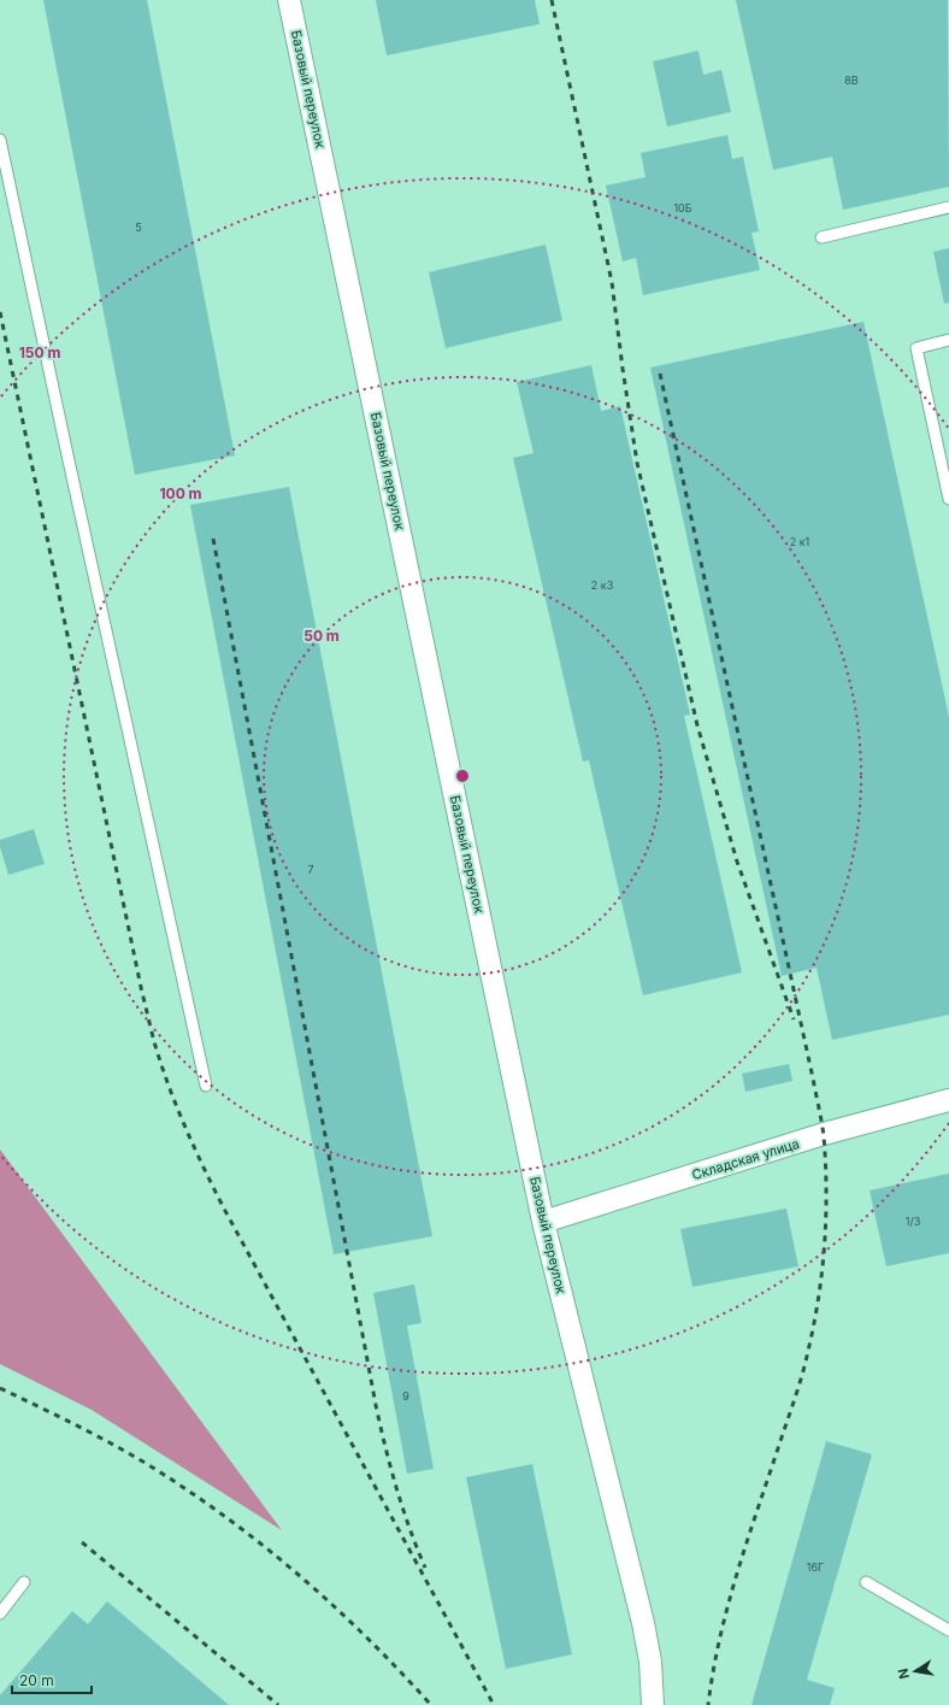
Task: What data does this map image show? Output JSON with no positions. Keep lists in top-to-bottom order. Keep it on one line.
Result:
{"streets":{"street":["Базовый переулок","Складская улица"]},"crossings":[["Базовый переулок","Складская улица"]],"house_numbers":["8В","10Б","5","2 к1","2 к3","7","1/3","9","16Г"],"scale_bar":"20 m","north":"left","rings":["150 m","100 m","50 m"]}
